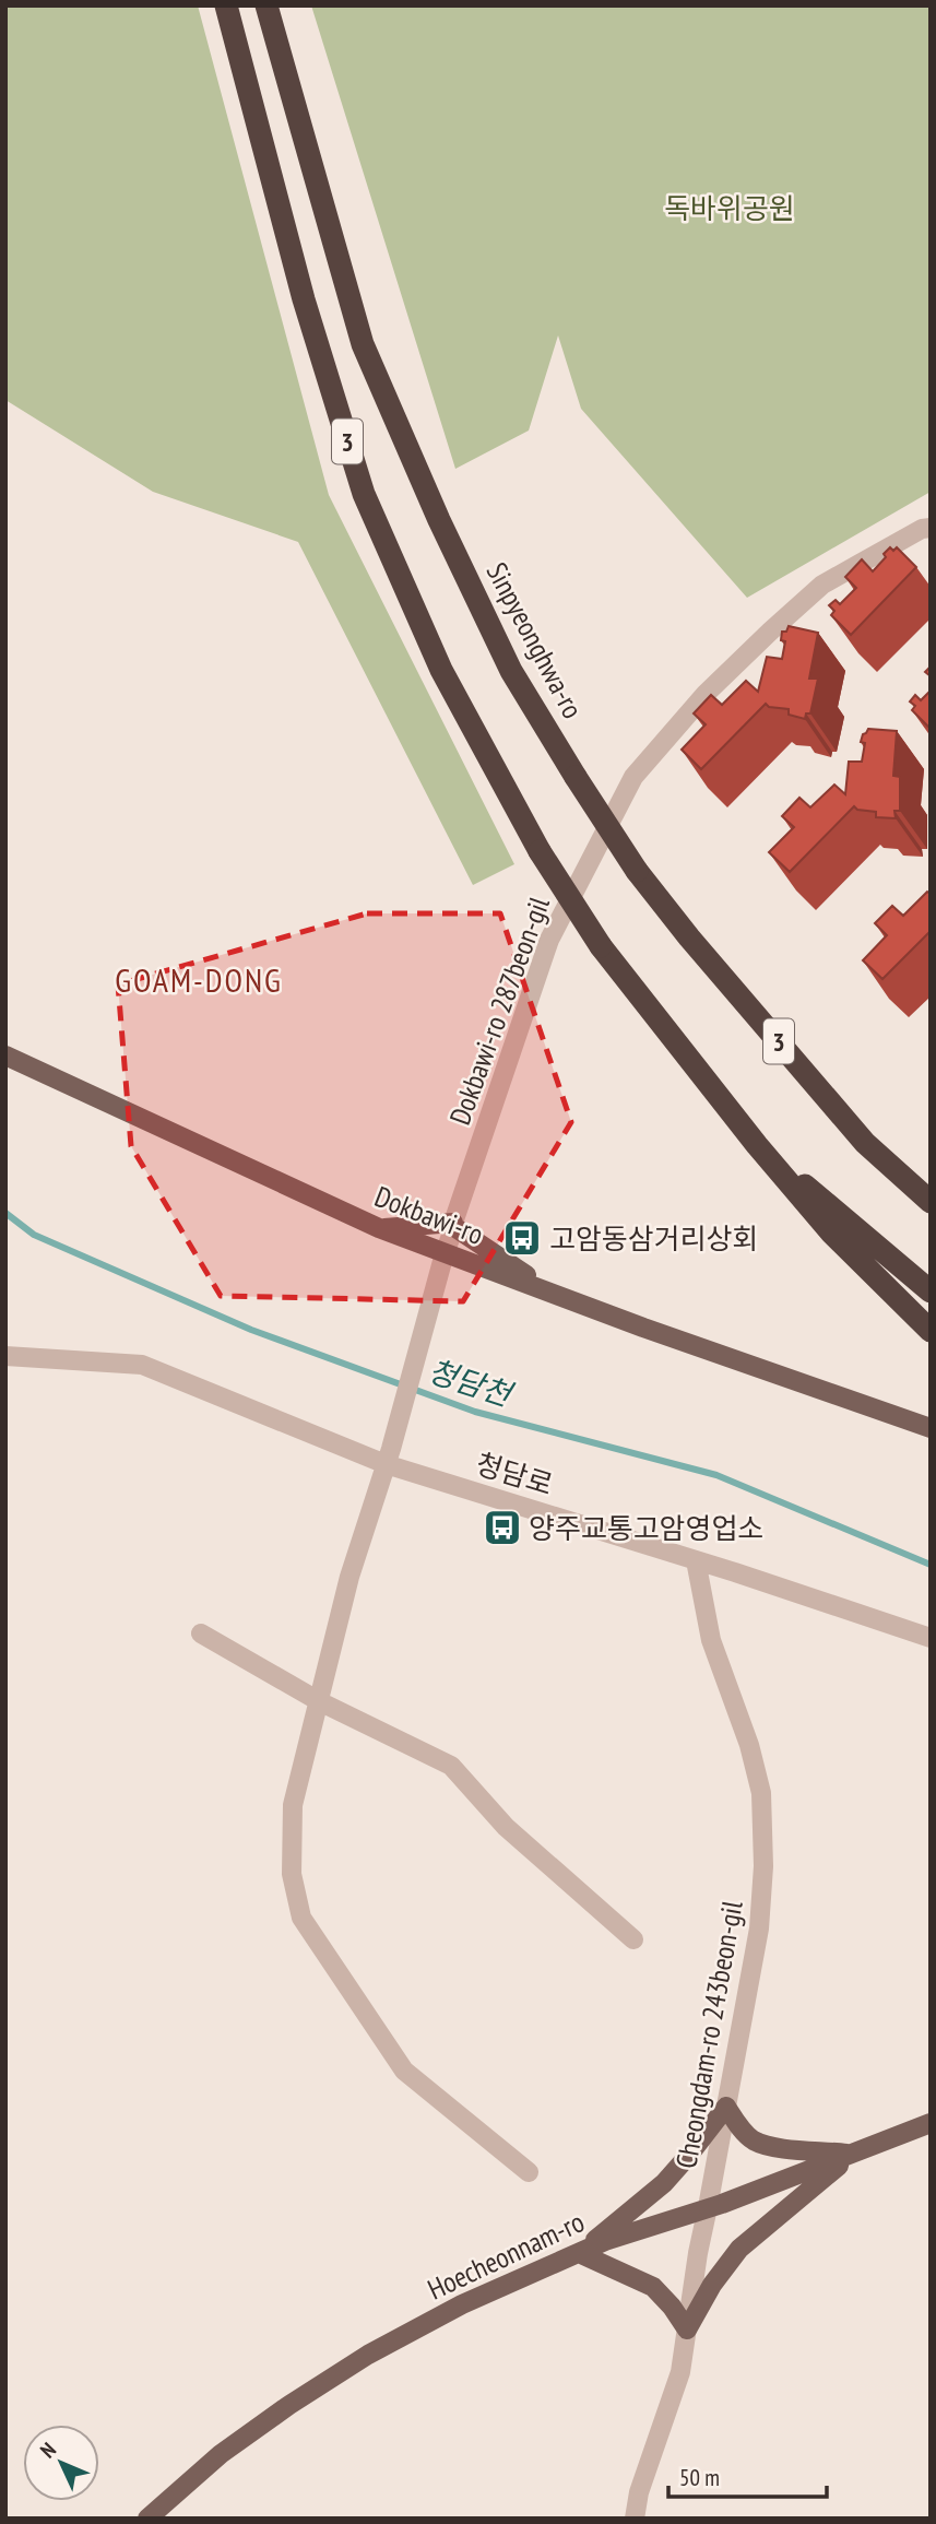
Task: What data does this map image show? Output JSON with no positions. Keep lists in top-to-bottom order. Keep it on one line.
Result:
{"streets":{"highway":["3","Sinpyeonghwa-ro"],"main road":["Dokbawi-ro","Hoecheonnam-ro"],"street":["Dokbawi-ro 287beon-gil","청담로","Cheongdam-ro 243beon-gil"]},"crossings":[["Dokbawi-ro 287beon-gil","Dokbawi-ro"],["청담로","Cheongdam-ro 243beon-gil"],["Cheongdam-ro 243beon-gil","Hoecheonnam-ro"]],"districts":["GOAM-DONG"],"water":["청담천"],"parks":["독바위공원"],"places":{"bus stop":["고암동삼거리상회","양주교통고암영업소"]},"scale_bar":"50 m","north":"top left"}
